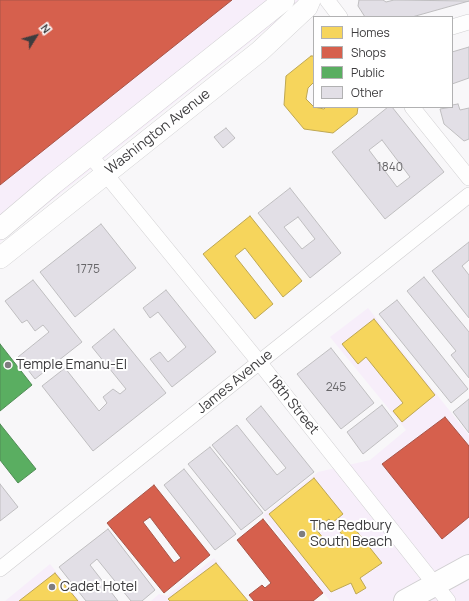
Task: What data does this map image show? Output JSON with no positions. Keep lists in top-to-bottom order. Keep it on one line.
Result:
{"streets":{"main road":["Washington Avenue"],"street":["James Avenue","18th Street"]},"crossings":[["Washington Avenue","18th Street"],["James Avenue","18th Street"]],"places":["Temple Emanu-El","The Redbury South Beach","Cadet Hotel"],"house_numbers":["1840","1775","245"],"legend":["Homes","Shops","Public","Other"],"north":"top right"}
